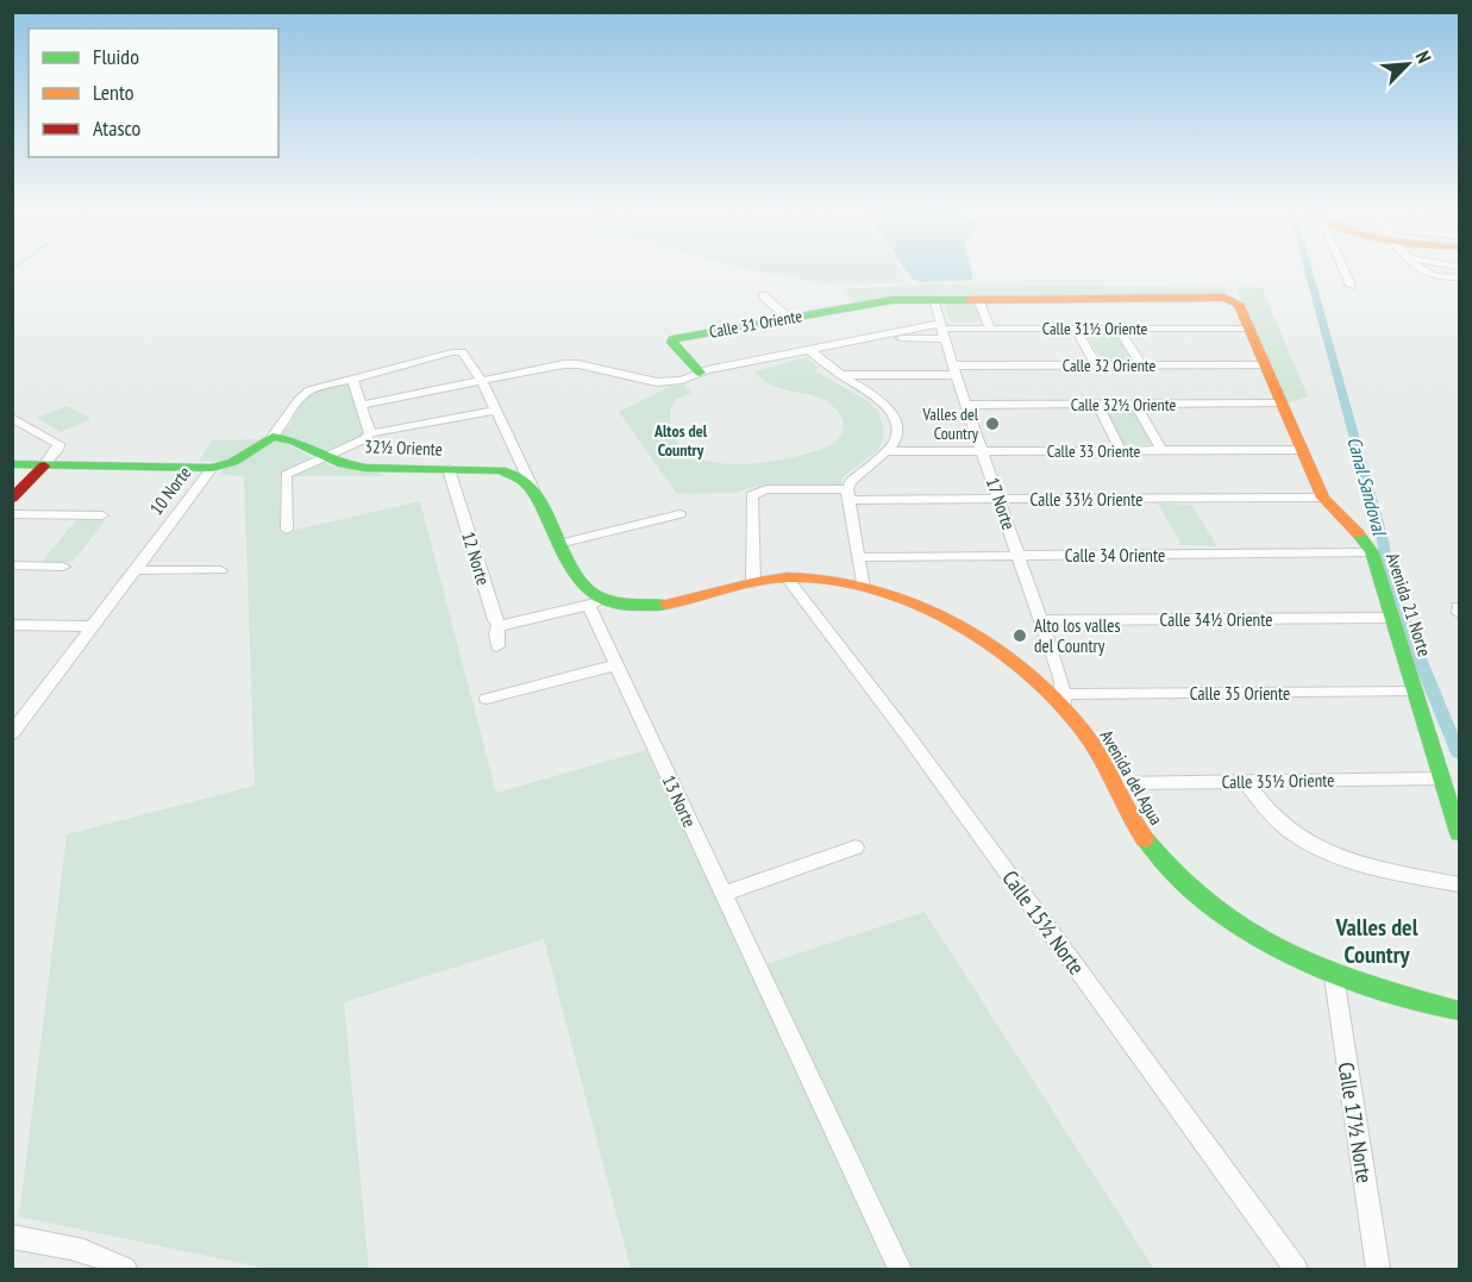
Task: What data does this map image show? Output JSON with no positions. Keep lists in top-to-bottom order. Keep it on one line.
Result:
{"streets":{"street":["Calle 31 Oriente","Calle 31½ Oriente","Calle 32 Oriente","Calle 32½ Oriente","32½ Oriente","Calle 33 Oriente","10 Norte","Calle 33½ Oriente","17 Norte","Calle 34 Oriente","12 Norte","Avenida 21 Norte","Calle 34½ Oriente","Calle 35 Oriente","Avenida del Agua","Calle 35½ Oriente","13 Norte","Calle 15½ Norte","Calle 17½ Norte"]},"crossings":[["Calle 31 Oriente","17 Norte"],["Calle 31 Oriente","Avenida 21 Norte"],["Calle 31½ Oriente","17 Norte"],["Calle 31½ Oriente","Avenida 21 Norte"],["Calle 32 Oriente","17 Norte"],["Calle 32 Oriente","Avenida 21 Norte"],["Calle 32½ Oriente","17 Norte"],["Calle 32½ Oriente","Avenida 21 Norte"],["32½ Oriente","10 Norte"],["32½ Oriente","12 Norte"],["32½ Oriente","13 Norte"],["Calle 33 Oriente","17 Norte"],["Calle 33 Oriente","Avenida 21 Norte"],["10 Norte","13 Norte"],["Calle 33½ Oriente","17 Norte"],["Calle 33½ Oriente","Avenida 21 Norte"],["Calle 33½ Oriente","Avenida del Agua"],["17 Norte","Calle 34 Oriente"],["17 Norte","Calle 34½ Oriente"],["17 Norte","Calle 35 Oriente"],["17 Norte","Avenida del Agua"],["Calle 34 Oriente","Avenida 21 Norte"],["Avenida 21 Norte","Calle 34½ Oriente"],["Avenida 21 Norte","Calle 35 Oriente"],["Avenida 21 Norte","Calle 35½ Oriente"],["Calle 35 Oriente","Avenida del Agua"],["Avenida del Agua","Calle 35½ Oriente"],["Avenida del Agua","13 Norte"],["Avenida del Agua","Calle 15½ Norte"],["Avenida del Agua","Calle 17½ Norte"]],"districts":["Altos del Country","Valles del Country"],"water":["Canal Sandoval"],"places":["Valles del Country","Alto los valles del Country"],"legend":["Fluido","Lento","Atasco"],"north":"top right"}
